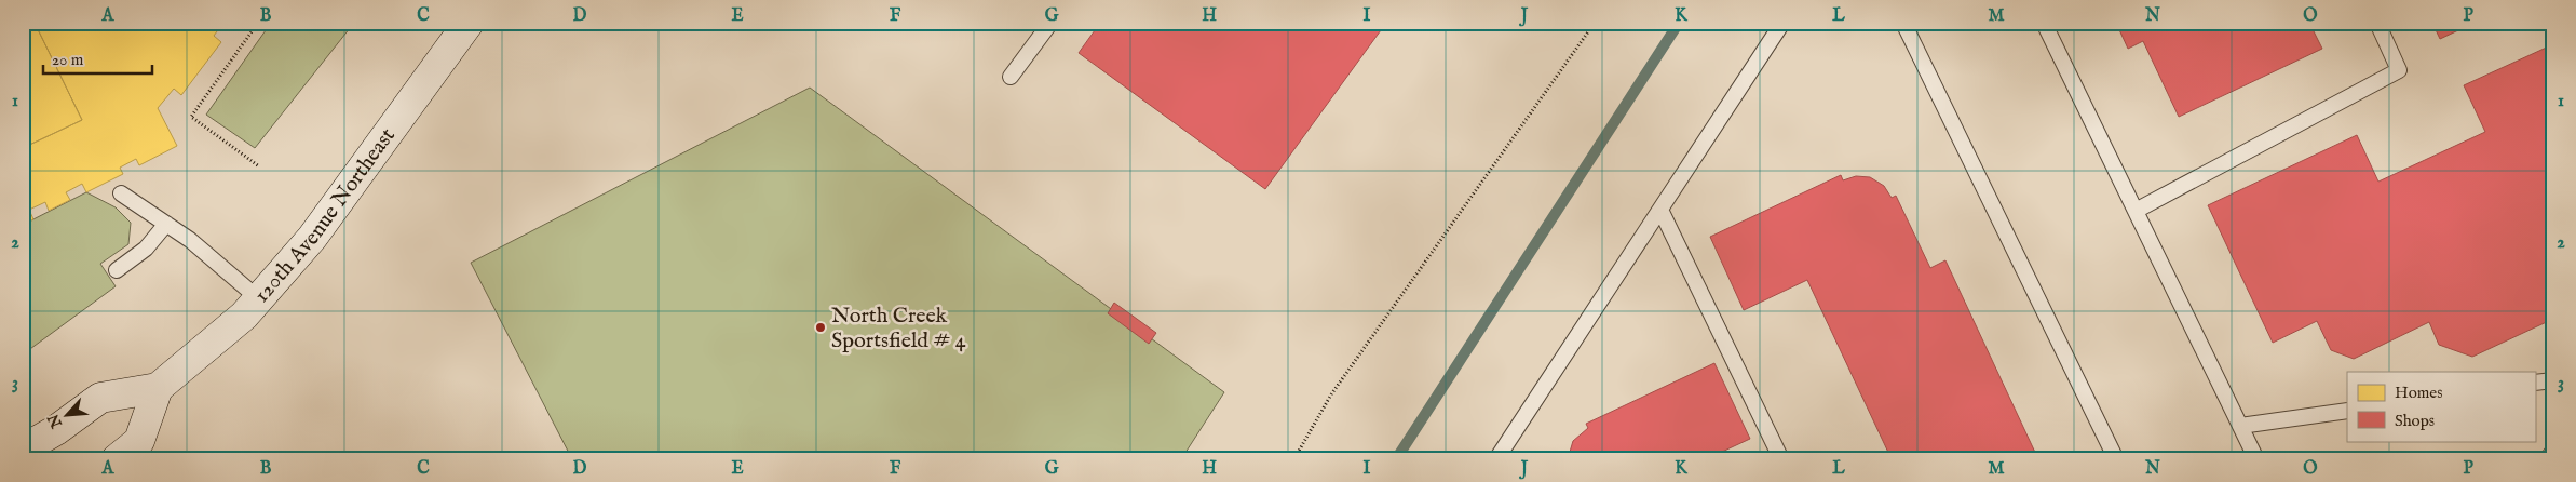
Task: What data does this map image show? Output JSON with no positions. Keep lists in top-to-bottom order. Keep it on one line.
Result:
{"streets":{"main road":["120th Avenue Northeast"]},"places":["North Creek Sportsfield # 4"],"legend":["Homes","Shops"],"scale_bar":"20 m","north":"bottom left","grid":{"columns":["A","B","C","D","E","F","G","H","I","J","K","L","M","N","O","P"],"rows":["1","2","3"]}}
